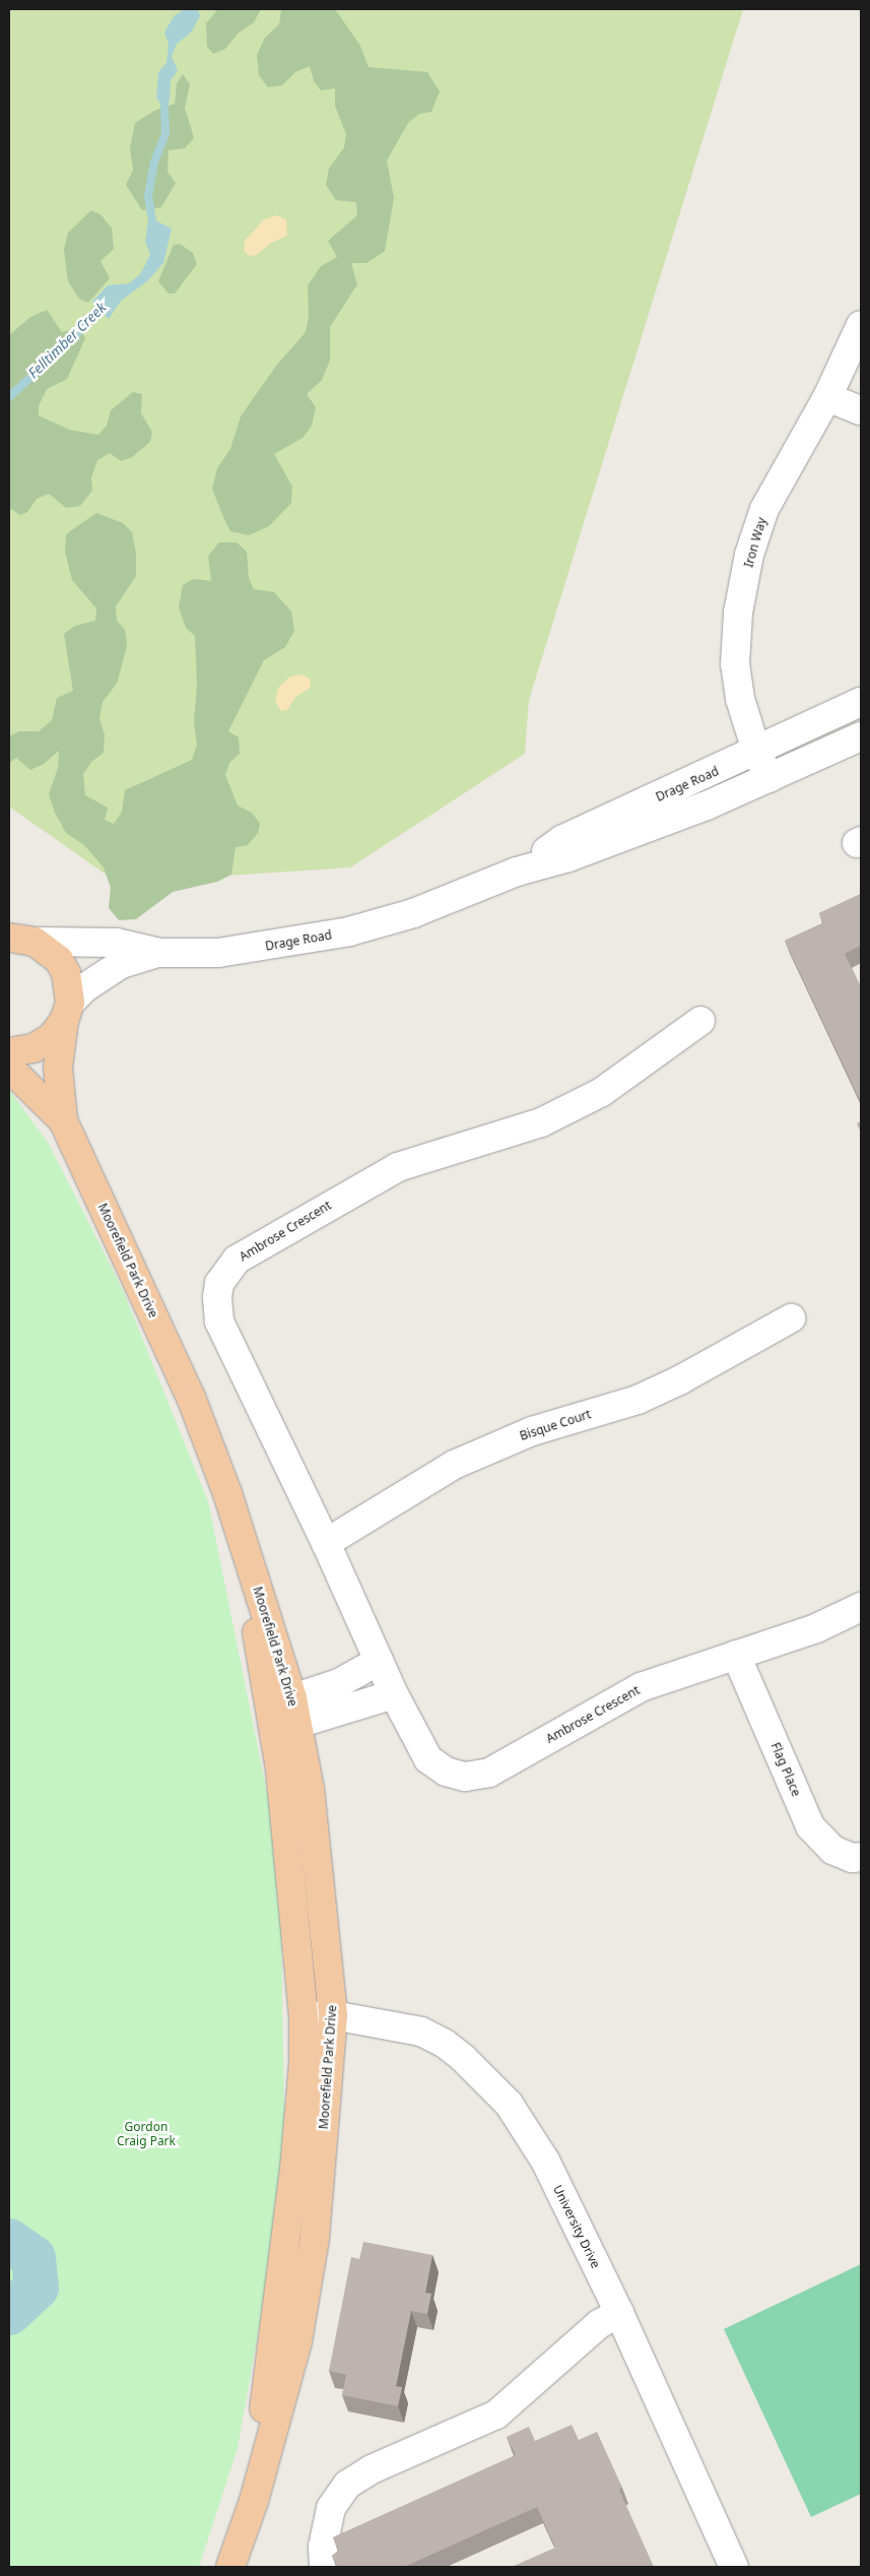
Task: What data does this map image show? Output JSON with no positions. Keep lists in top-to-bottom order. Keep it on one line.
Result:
{"streets":{"main road":["Moorefield Park Drive"],"street":["Iron Way","Drage Road","Ambrose Crescent","Bisque Court","Flag Place","University Drive"]},"crossings":[["Iron Way","Drage Road"],["Ambrose Crescent","Bisque Court"],["Ambrose Crescent","Flag Place"],["Moorefield Park Drive","University Drive"]],"water":["Felltimber Creek"],"parks":["Gordon Craig Park"]}
